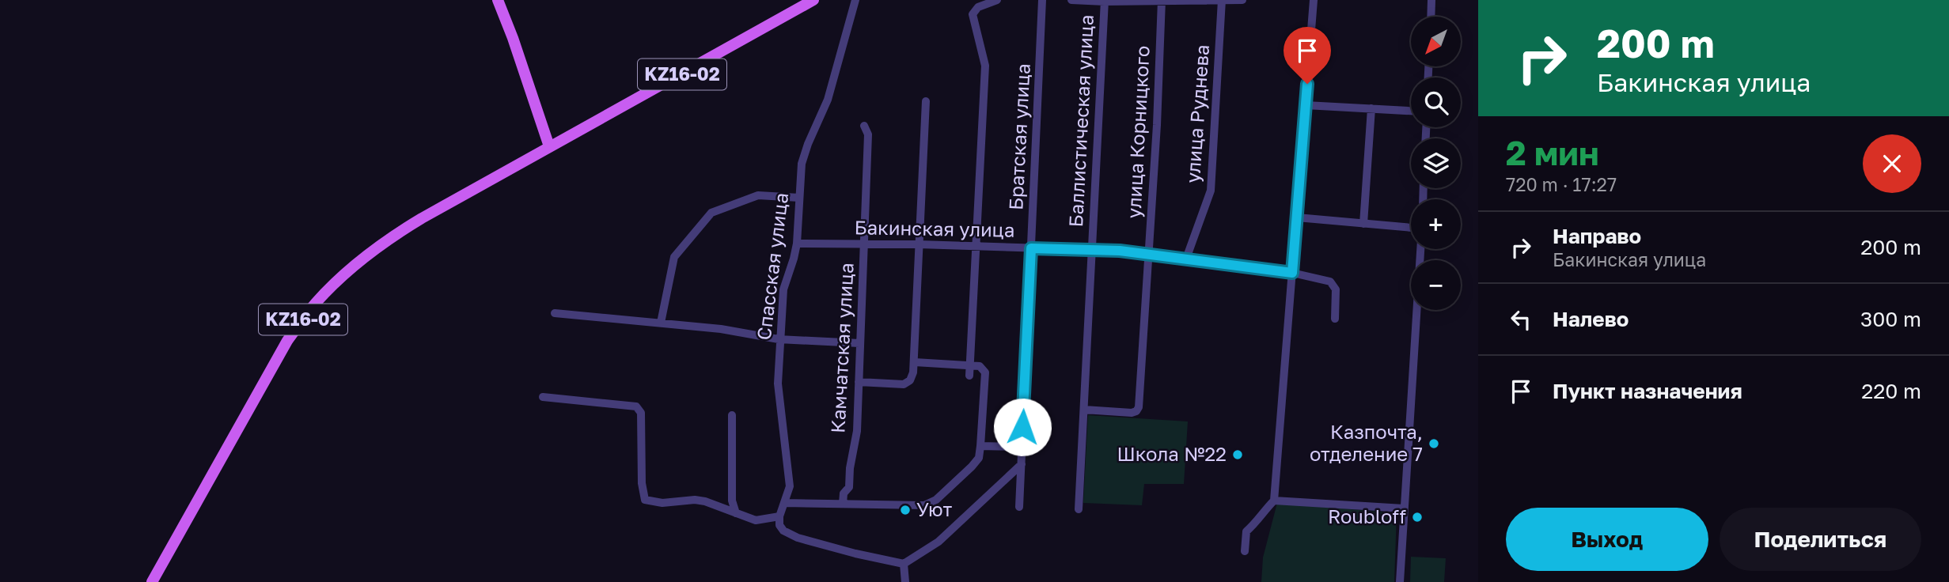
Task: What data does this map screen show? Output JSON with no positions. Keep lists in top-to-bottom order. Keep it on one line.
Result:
{"streets":{"main road":["KZ16-02"],"street":["улица Руднева","Баллистическая улица","улица Корницкого","Братская улица","Бакинская улица","Спасская улица","Камчатская улица"]},"crossings":[["улица Руднева","Бакинская улица"],["Баллистическая улица","улица Корницкого"],["Баллистическая улица","Бакинская улица"],["улица Корницкого","Бакинская улица"],["Братская улица","Бакинская улица"],["Бакинская улица","Спасская улица"],["Бакинская улица","Камчатская улица"]],"places":["Казпочта, отделение 7","Школа №22","Уют","Roubloff"],"north":"bottom left","page":{"turn":["200 m","Бакинская улица"],"map_buttons":["+","−"],"heading":["2 мин","720 m · 17:27"],"list":[{"name":"Направо","note":"Бакинская улица","value":"200 m"},{"name":"Налево","value":"300 m"},{"name":"Пункт назначения","value":"220 m"}],"buttons":["Выход","Поделиться"]}}
